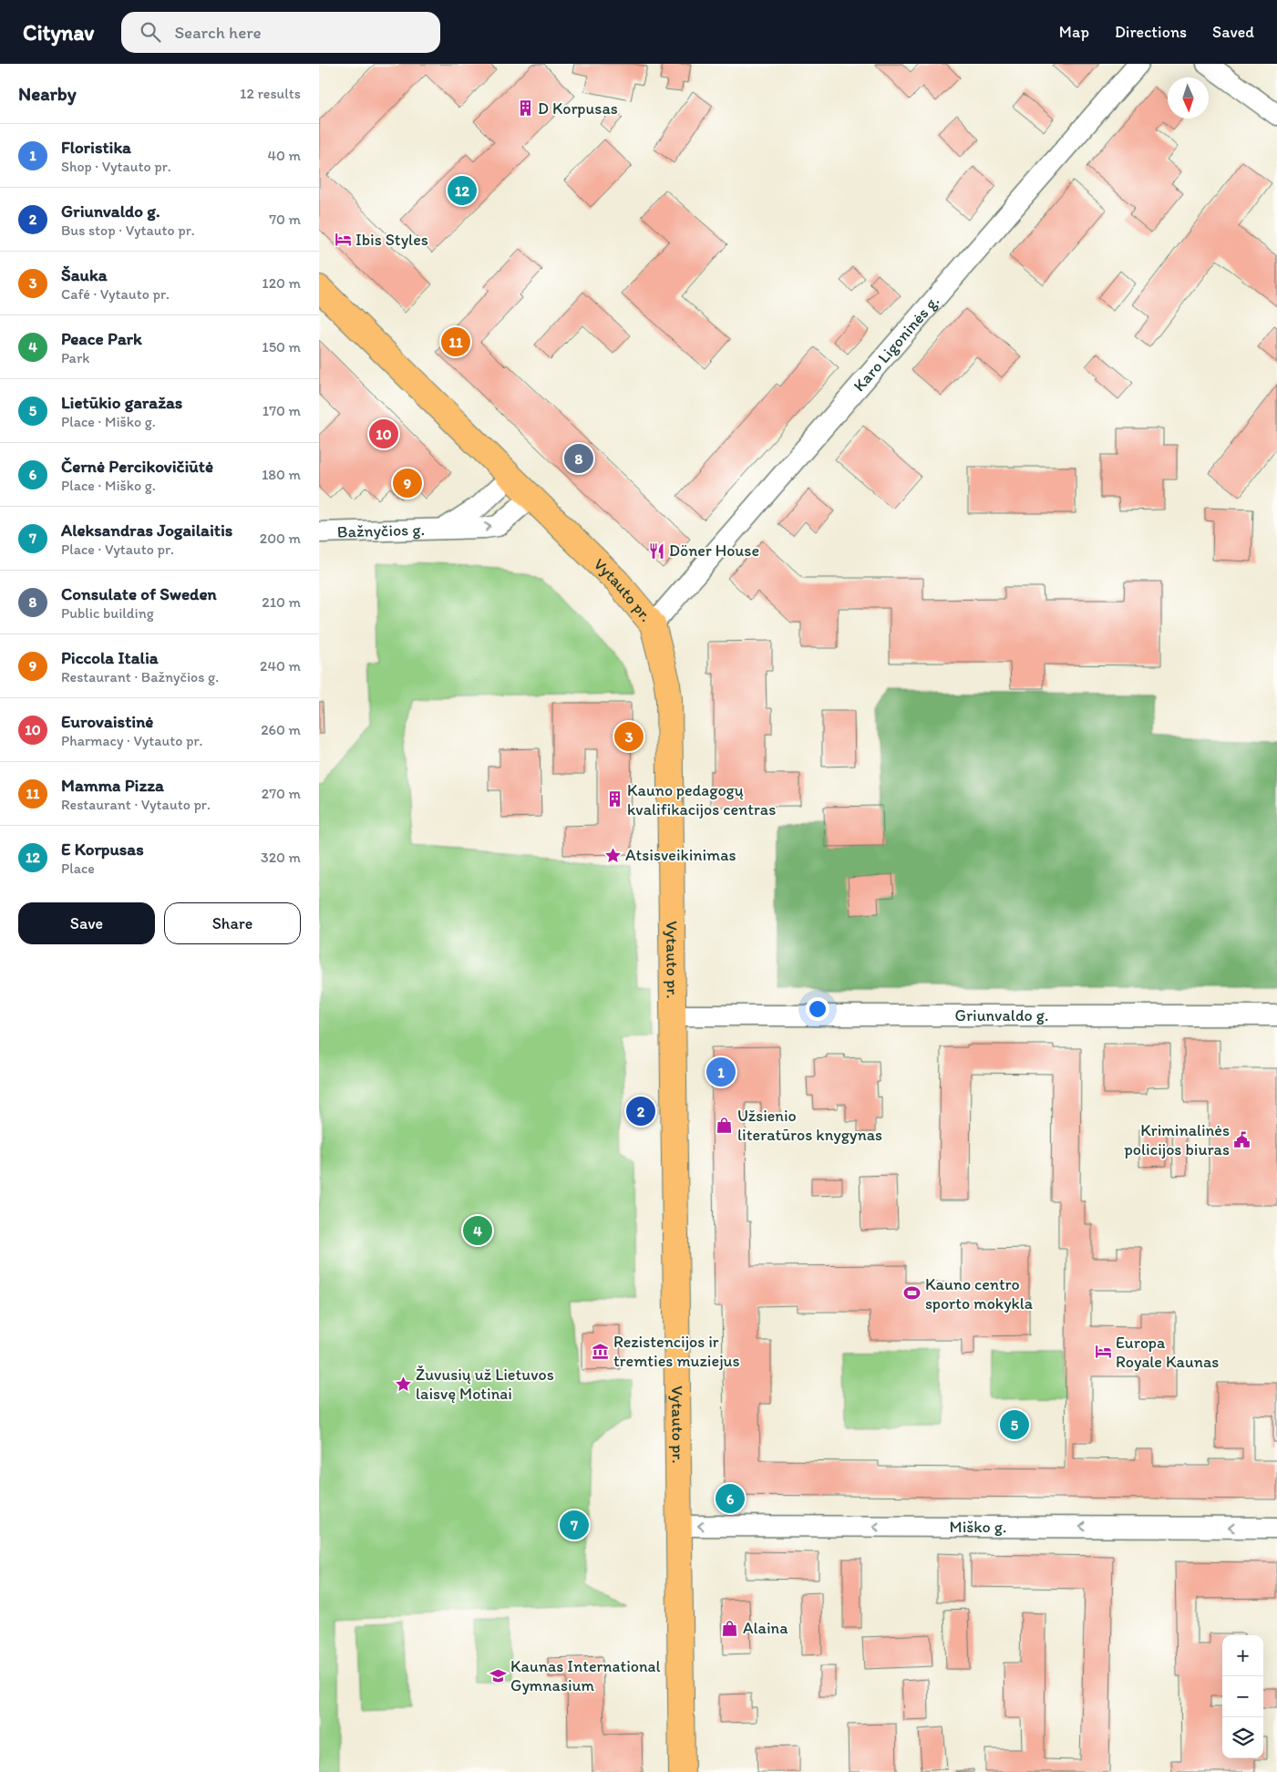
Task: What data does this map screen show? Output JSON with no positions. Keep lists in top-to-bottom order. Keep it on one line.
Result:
{"streets":{"main road":["Vytauto pr."],"street":["Karo Ligoninės g.","Bažnyčios g.","Griunvaldo g.","Miško g."]},"crossings":[["Karo Ligoninės g.","Vytauto pr."],["Bažnyčios g.","Vytauto pr."],["Vytauto pr.","Griunvaldo g."],["Vytauto pr.","Miško g."]],"one_way":["Miško g."],"places":{"building":["D Korpusas","Kauno pedagogų kvalifikacijos centras"],"hotel":["Ibis Styles","Europa Royale Kaunas"],"restaurant":["Döner House"],"place":["Atsisveikinimas","Žuvusių už Lietuvos laisvę Motinai"],"shop":["Užsienio literatūros knygynas","Alaina"],"public building":["Kriminalinės policijos biuras"],"sports":["Kauno centro sporto mokykla"],"museum":["Rezistencijos ir tremties muziejus"],"school or university":["Kaunas International Gymnasium"]},"north":"bottom","page":{"header":"Citynav","search":"Search here","nav":["Map","Directions","Saved"],"heading":["Nearby","12 results"],"list":[{"mark":"1","name":"Floristika","note":"Shop · Vytauto pr.","value":"40 m"},{"mark":"2","name":"Griunvaldo g.","note":"Bus stop · Vytauto pr.","value":"70 m"},{"mark":"3","name":"Šauka","note":"Café · Vytauto pr.","value":"120 m"},{"mark":"4","name":"Peace Park","note":"Park","value":"150 m"},{"mark":"5","name":"Lietūkio garažas","note":"Place · Miško g.","value":"170 m"},{"mark":"6","name":"Černė Percikovičiūtė","note":"Place · Miško g.","value":"180 m"},{"mark":"7","name":"Aleksandras Jogailaitis","note":"Place · Vytauto pr.","value":"200 m"},{"mark":"8","name":"Consulate of Sweden","note":"Public building","value":"210 m"},{"mark":"9","name":"Piccola Italia","note":"Restaurant · Bažnyčios g.","value":"240 m"},{"mark":"10","name":"Eurovaistinė","note":"Pharmacy · Vytauto pr.","value":"260 m"},{"mark":"11","name":"Mamma Pizza","note":"Restaurant · Vytauto pr.","value":"270 m"},{"mark":"12","name":"E Korpusas","note":"Place","value":"320 m"}],"pins":["12","11","10","8","9","3","1","2","4","5","6","7"],"buttons":["Save","Share"],"map_buttons":["+","−"]}}
